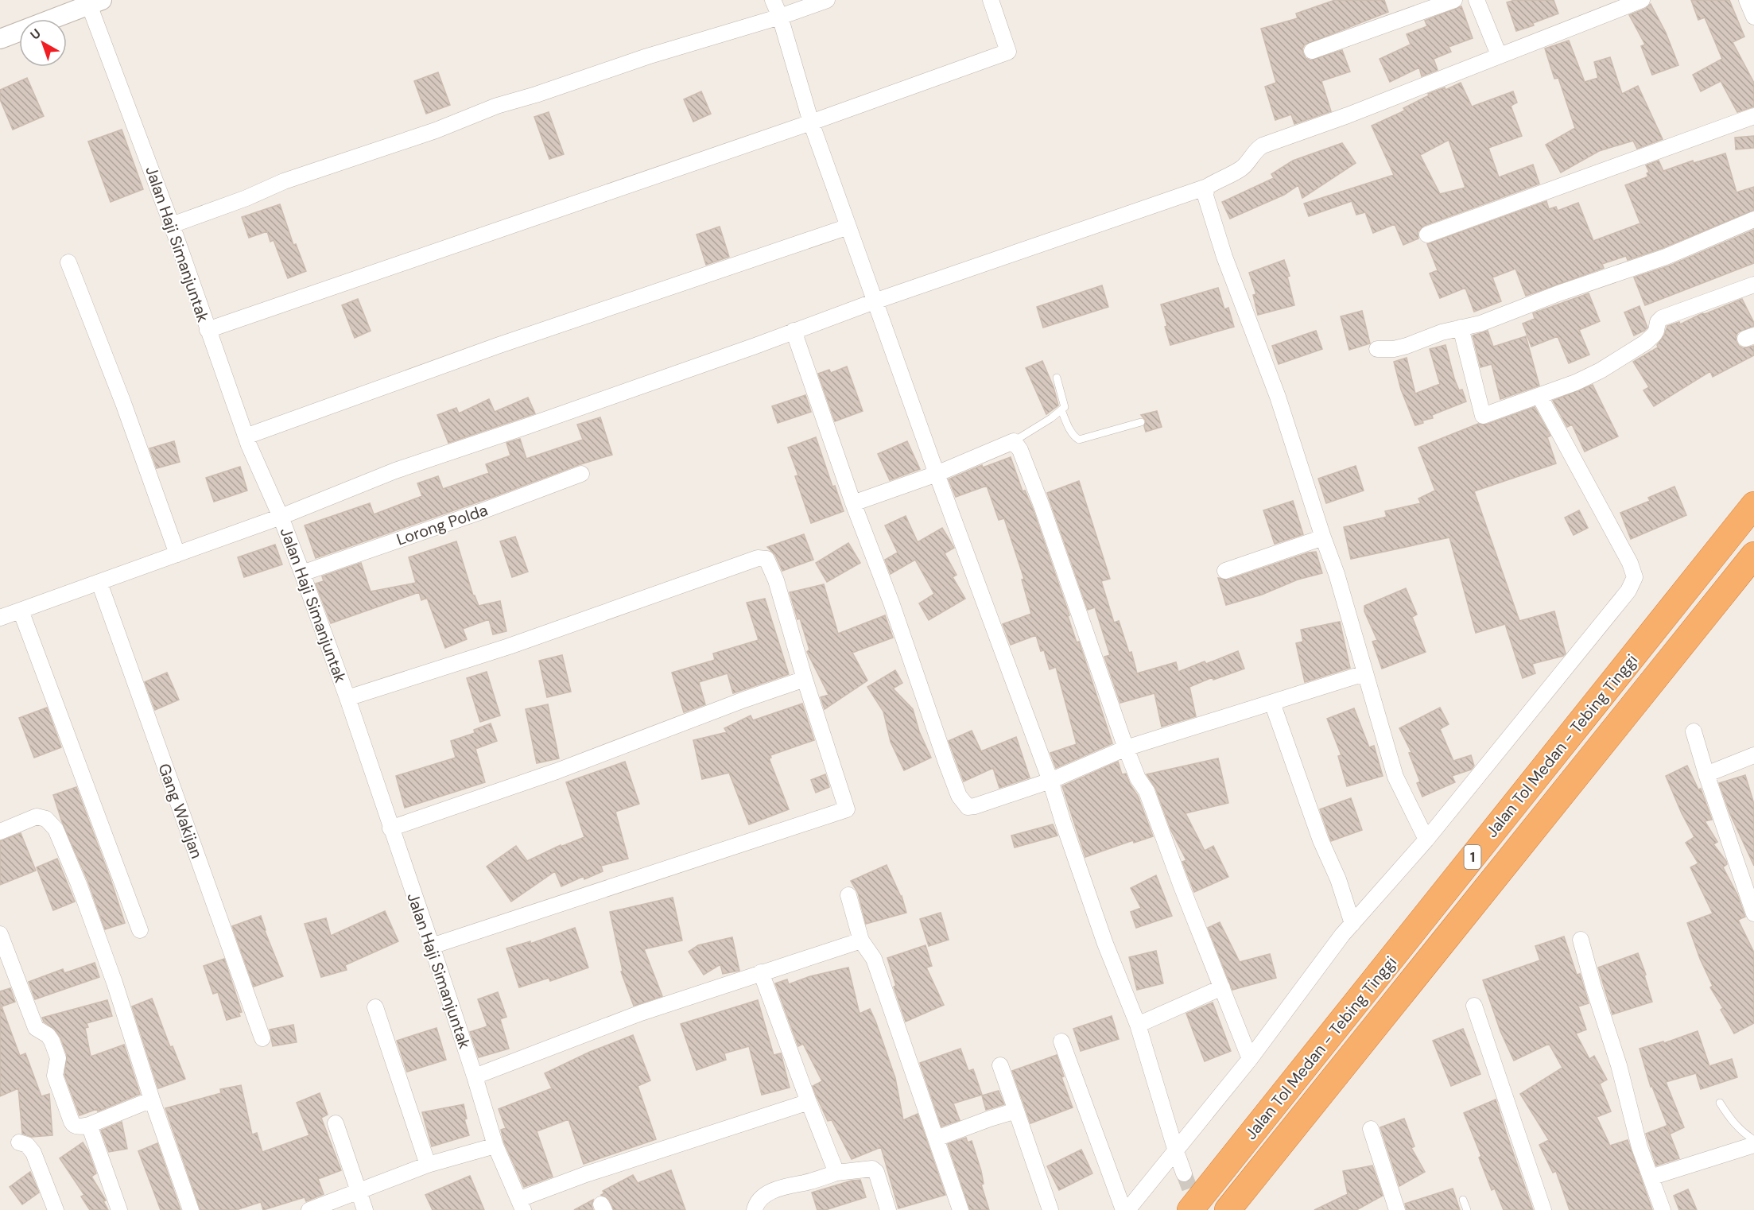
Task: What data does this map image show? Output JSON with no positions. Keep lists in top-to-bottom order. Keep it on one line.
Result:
{"streets":{"highway":["Jalan Tol Medan - Tebing Tinggi","1"],"street":["Jalan Haji Simanjuntak","Lorong Polda","Gang Wakijan"]},"crossings":[["Jalan Haji Simanjuntak","Lorong Polda"]],"north":"top left"}
